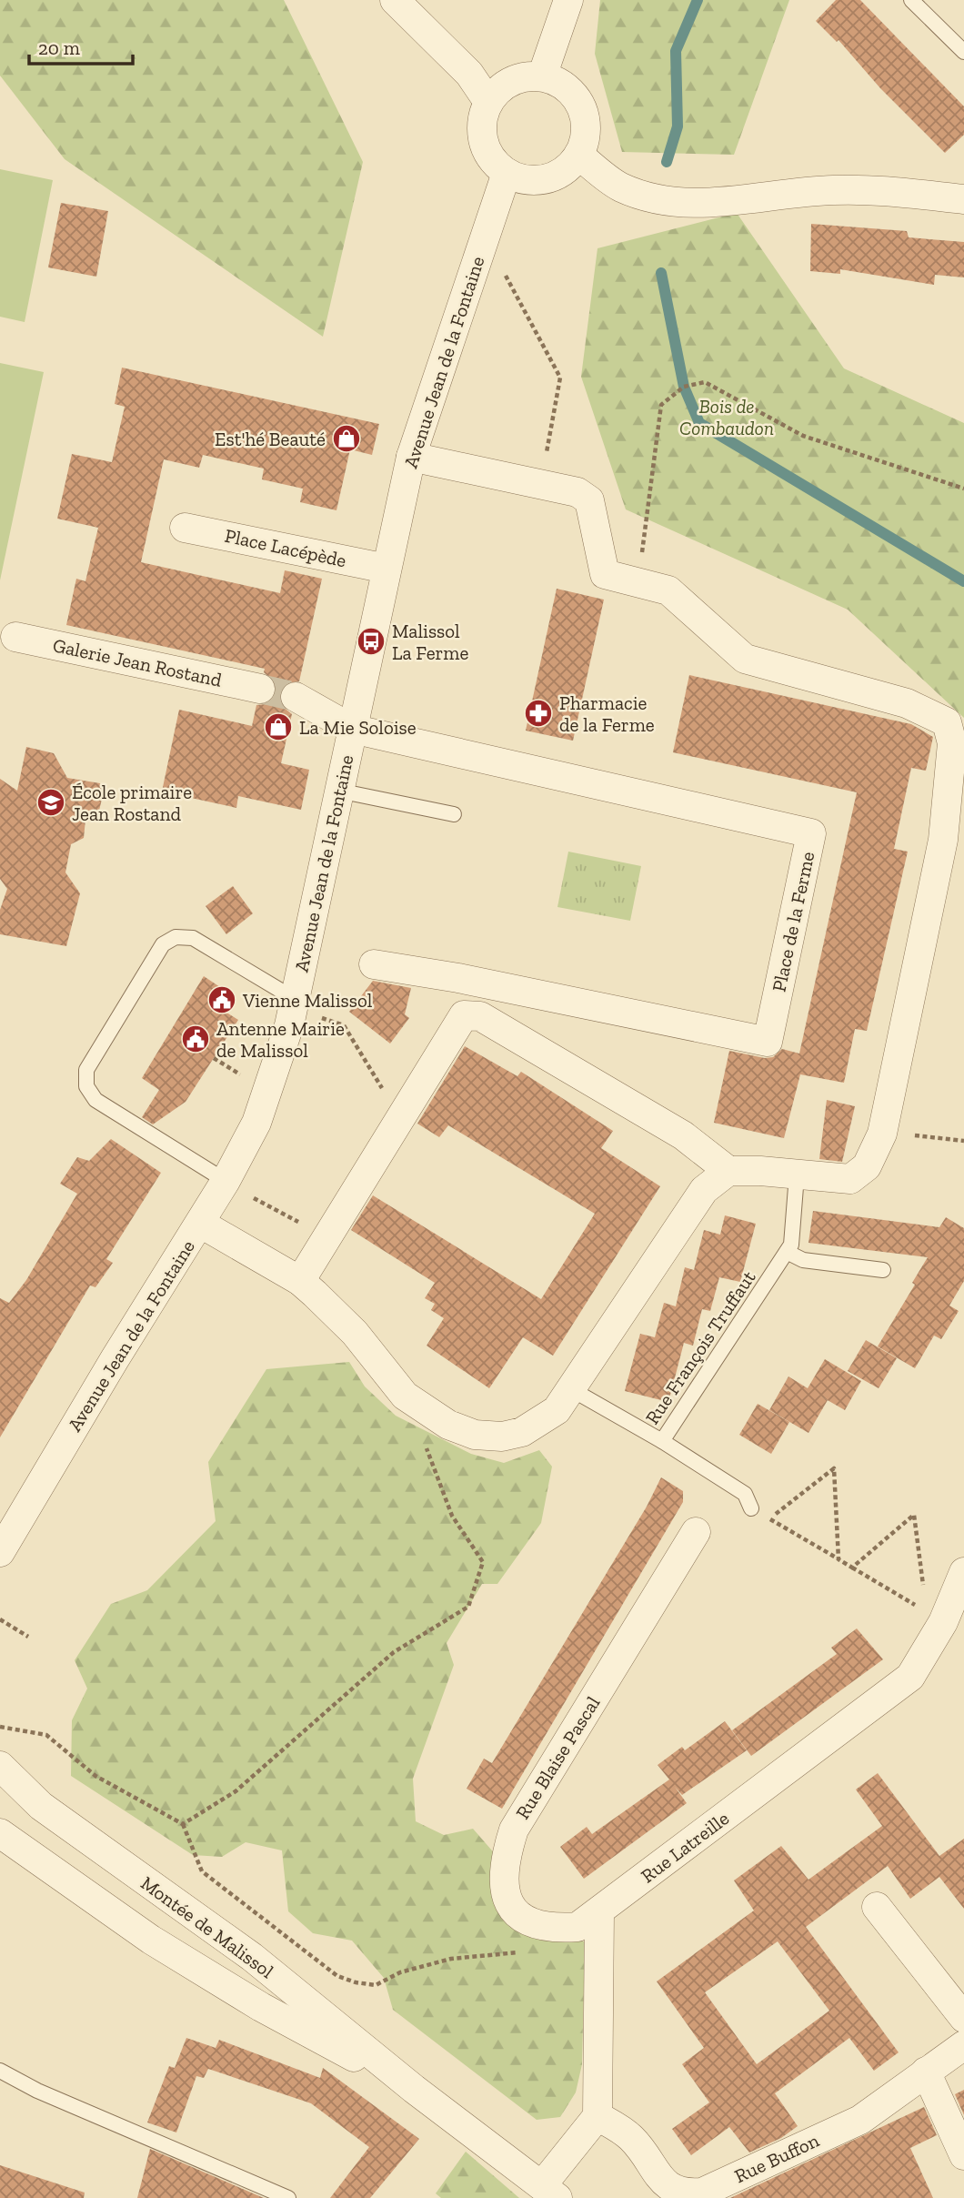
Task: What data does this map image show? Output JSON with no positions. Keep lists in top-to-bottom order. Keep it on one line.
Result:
{"streets":{"street":["Avenue Jean de la Fontaine","Place Lacépède","Galerie Jean Rostand","Place de la Ferme","Rue Blaise Pascal","Rue Latreille","Montée de Malissol","Rue Buffon"],"lane":["Rue François Truffaut"]},"crossings":[["Avenue Jean de la Fontaine","Place Lacépède"],["Avenue Jean de la Fontaine","Place de la Ferme"],["Rue Blaise Pascal","Rue Latreille"]],"parks":["Bois de Combaudon"],"places":{"shop":["Est'hé Beauté","La Mie Soloise"],"bus stop":["Malissol La Ferme"],"pharmacy":["Pharmacie de la Ferme"],"school or university":["École primaire Jean Rostand"],"public building":["Vienne Malissol","Antenne Mairie de Malissol"]},"scale_bar":"20 m"}
